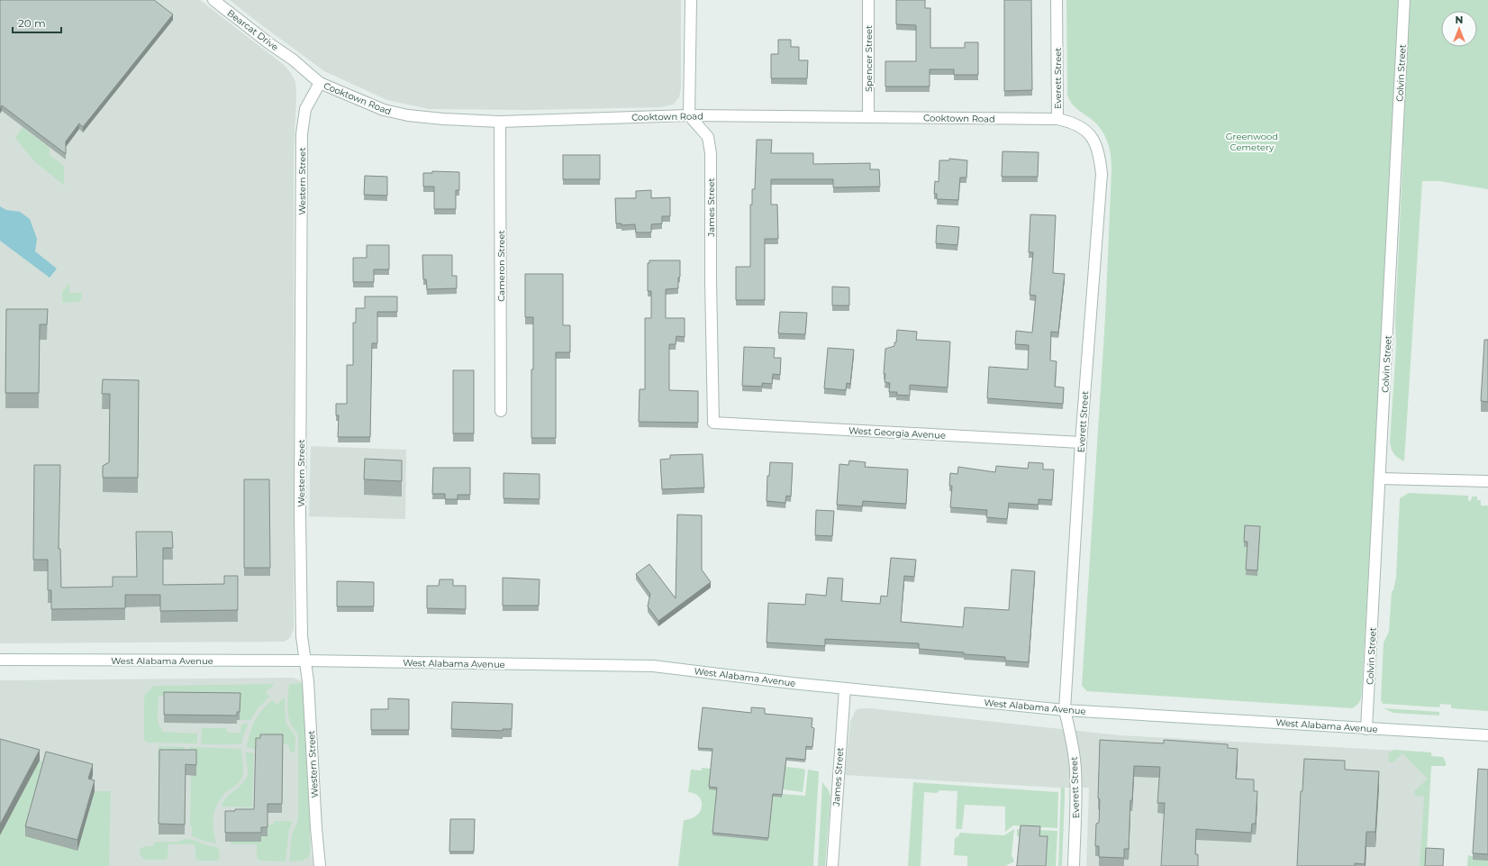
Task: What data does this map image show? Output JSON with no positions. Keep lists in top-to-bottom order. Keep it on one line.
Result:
{"streets":{"street":["Bearcat Drive","Spencer Street","Colvin Street","Everett Street","Cooktown Road","Western Street","James Street","Cameron Street","West Georgia Avenue","West Alabama Avenue"]},"crossings":[["Bearcat Drive","Cooktown Road"],["Spencer Street","Cooktown Road"],["Colvin Street","West Alabama Avenue"],["Everett Street","Cooktown Road"],["Everett Street","West Georgia Avenue"],["Everett Street","West Alabama Avenue"],["Cooktown Road","Western Street"],["Cooktown Road","James Street"],["Cooktown Road","Cameron Street"],["Western Street","West Alabama Avenue"],["James Street","West Georgia Avenue"],["James Street","West Alabama Avenue"]],"parks":["Greenwood Cemetery"],"scale_bar":"20 m","north":"top"}
